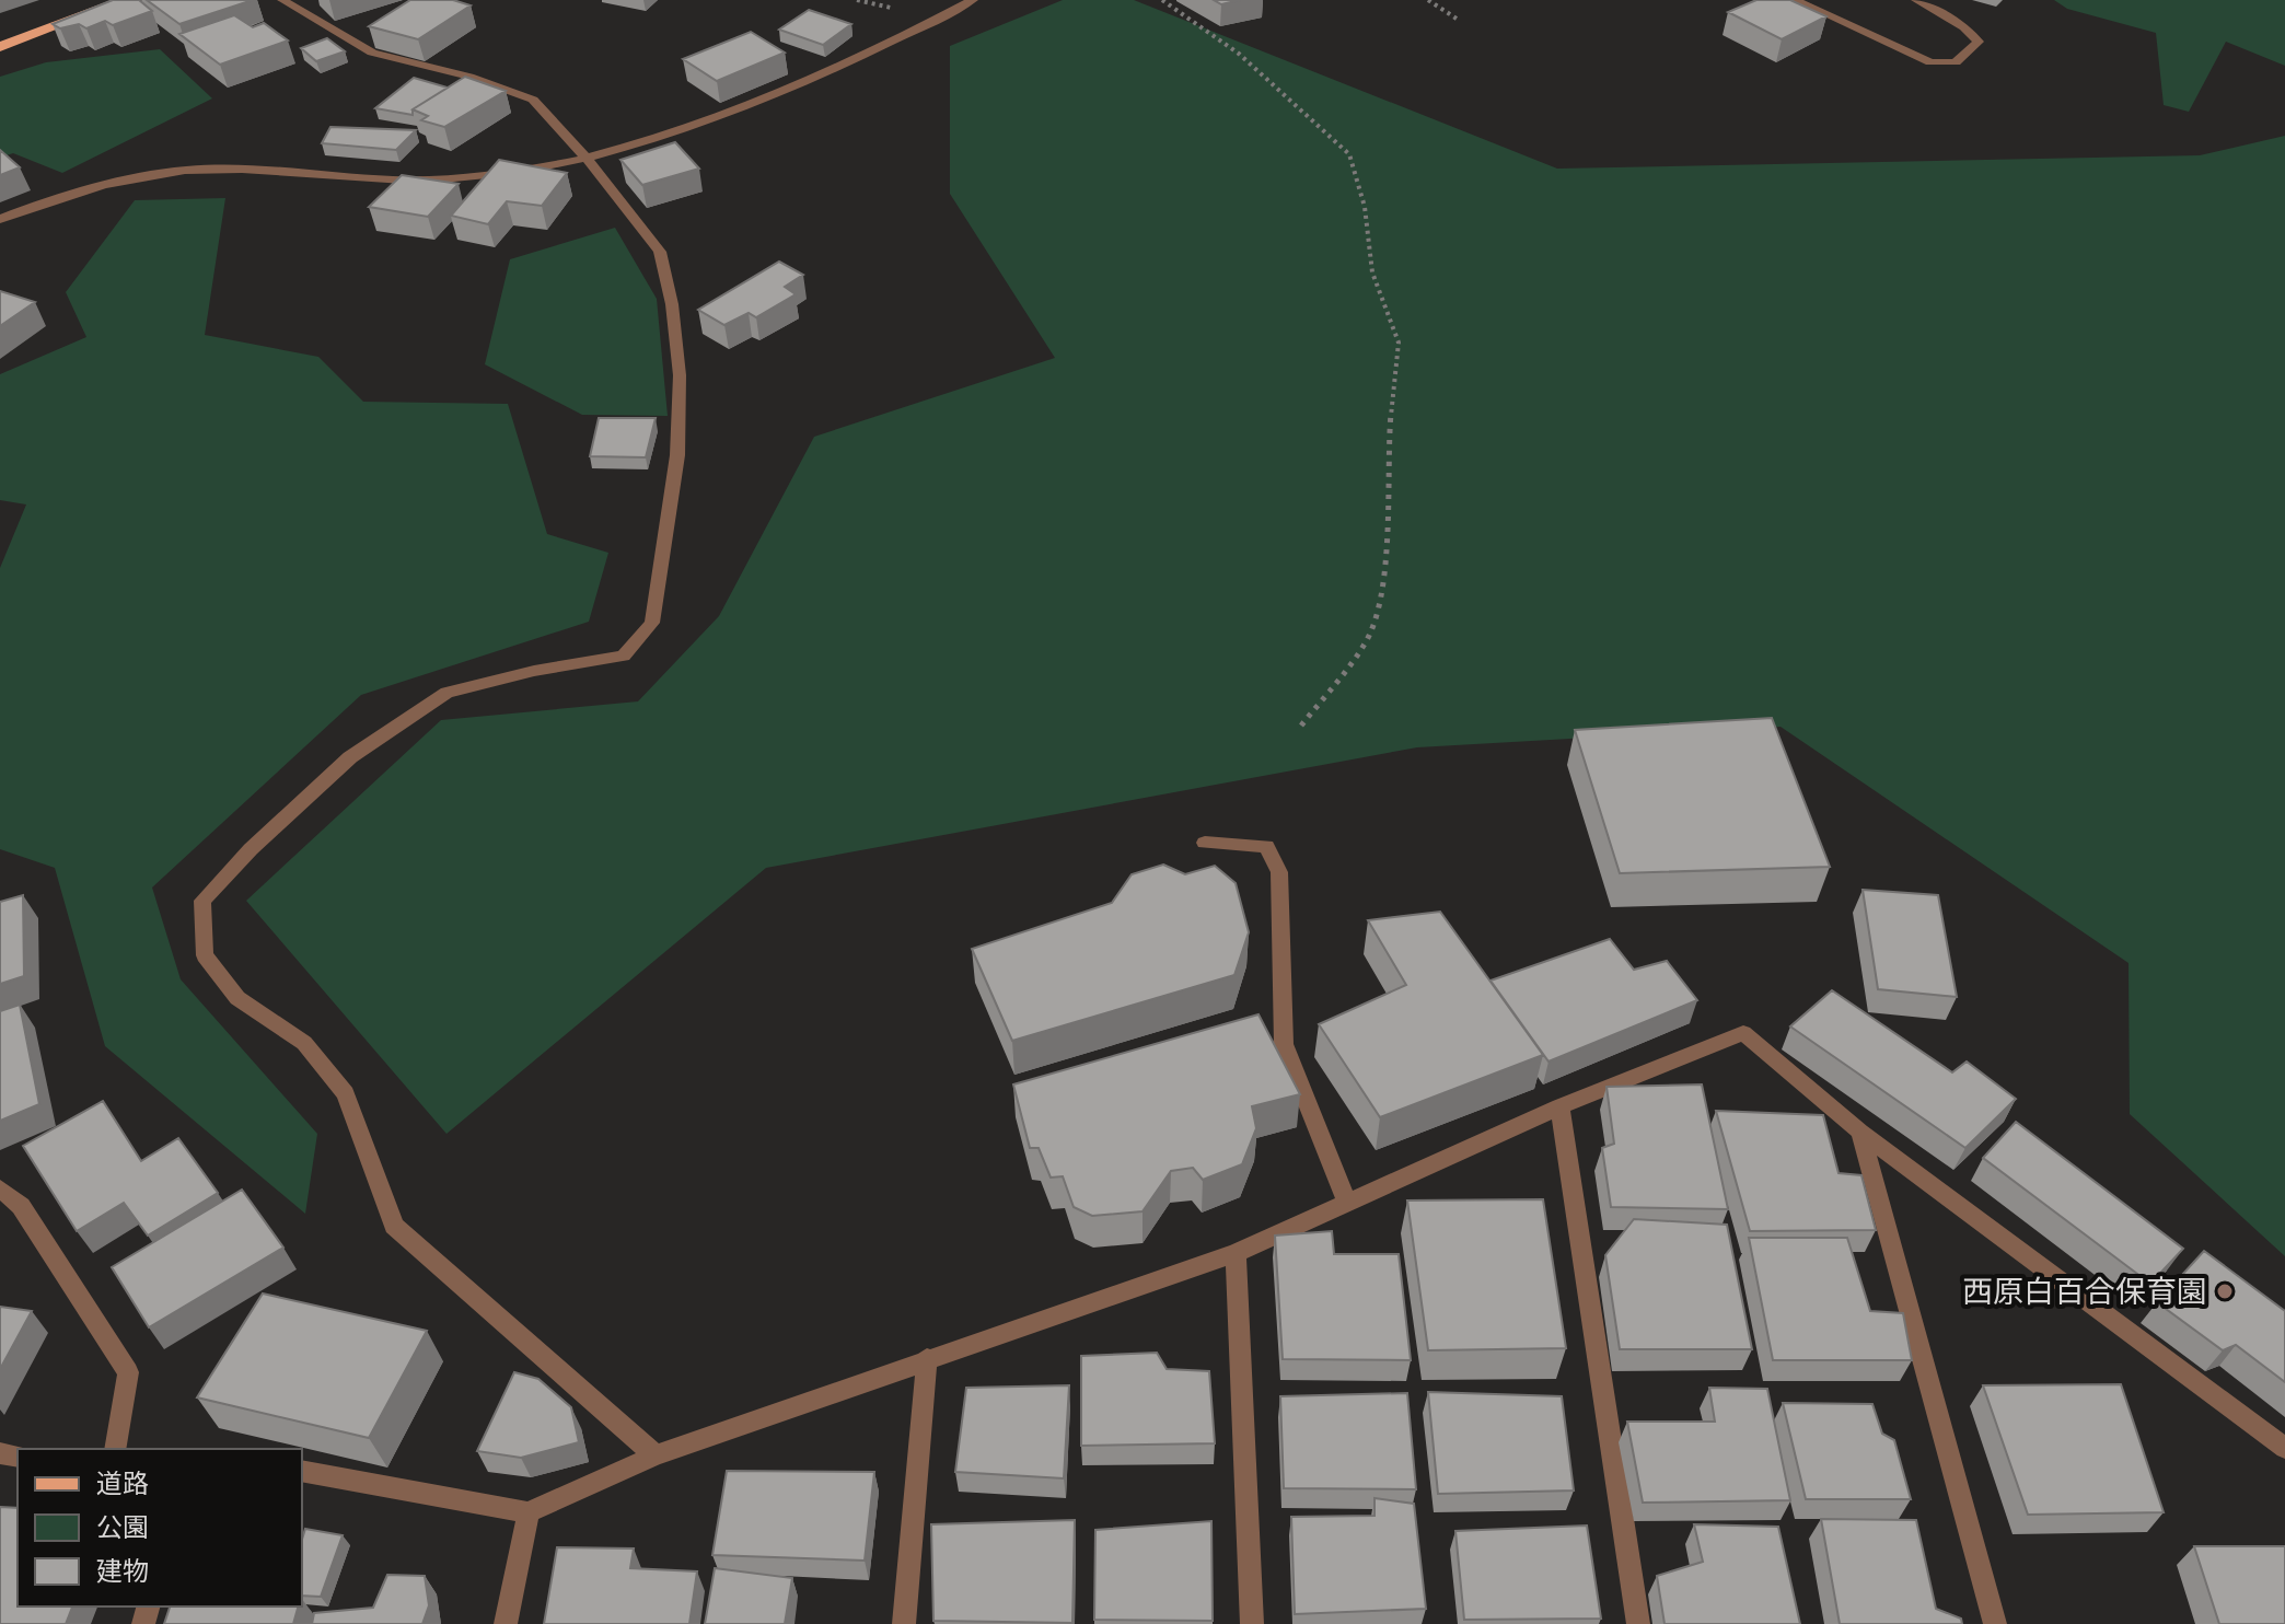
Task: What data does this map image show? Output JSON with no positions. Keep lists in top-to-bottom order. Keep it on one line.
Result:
{"places":["西原白百合保育園"],"legend":["道路","公園","建物"]}
